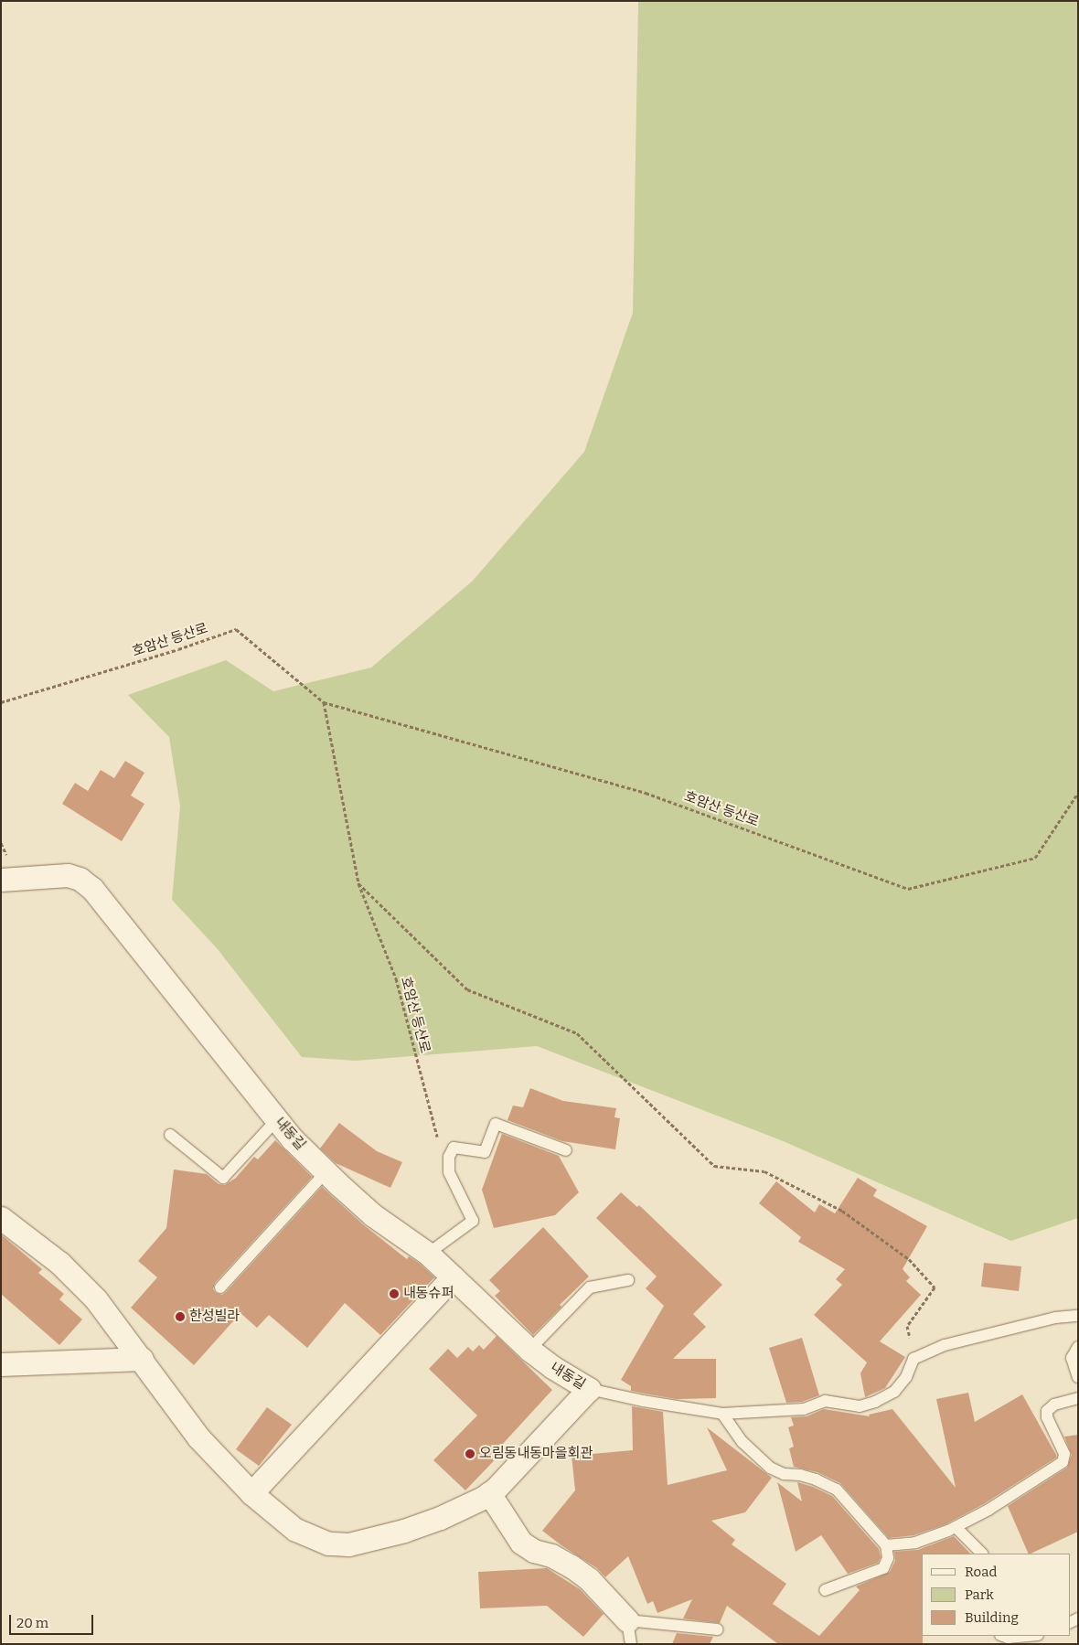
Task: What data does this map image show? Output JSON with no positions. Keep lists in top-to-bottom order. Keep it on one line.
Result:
{"streets":{"street":["내동길"],"path":["호암산 등산로"]},"places":["내동슈퍼","한성빌라","오림동내동마을회관"],"legend":["Road","Park","Building"],"scale_bar":"20 m"}
